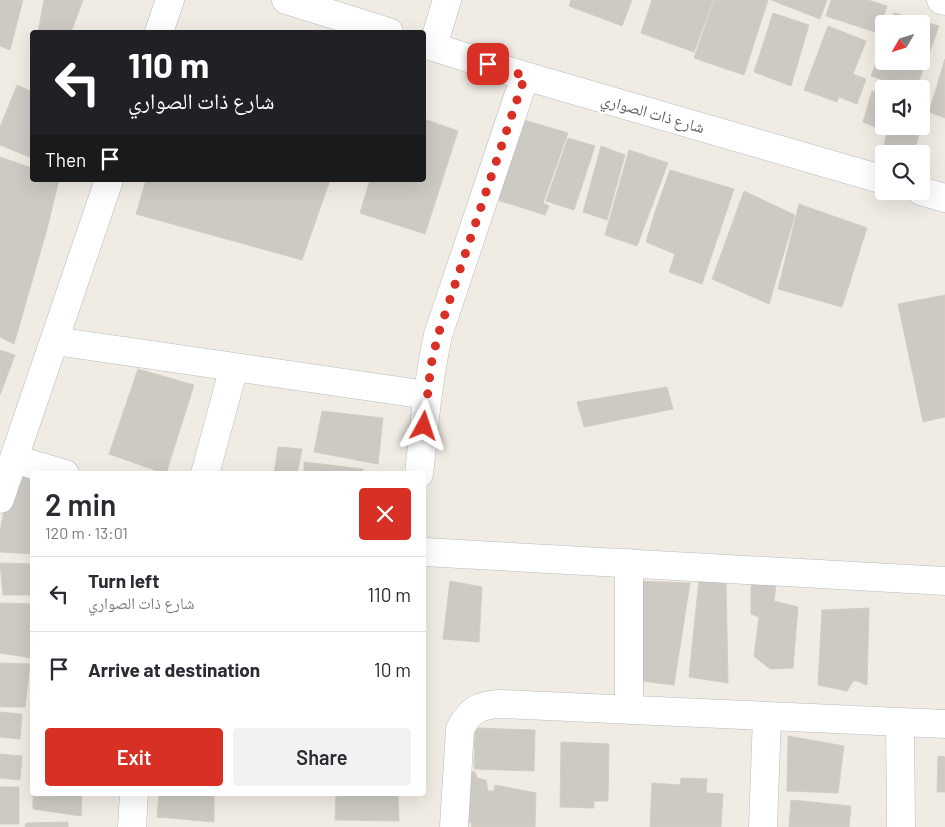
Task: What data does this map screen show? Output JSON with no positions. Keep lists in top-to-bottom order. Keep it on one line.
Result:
{"streets":{"street":["شارع ذات الصواري"]},"north":"bottom left","page":{"turn":["110 m","شارع ذات الصواري"],"then":"Then","heading":["2 min","120 m · 13:01"],"list":[{"name":"Turn left","note":"شارع ذات الصواري","value":"110 m"},{"name":"Arrive at destination","value":"10 m"}],"buttons":["Exit","Share"]}}
